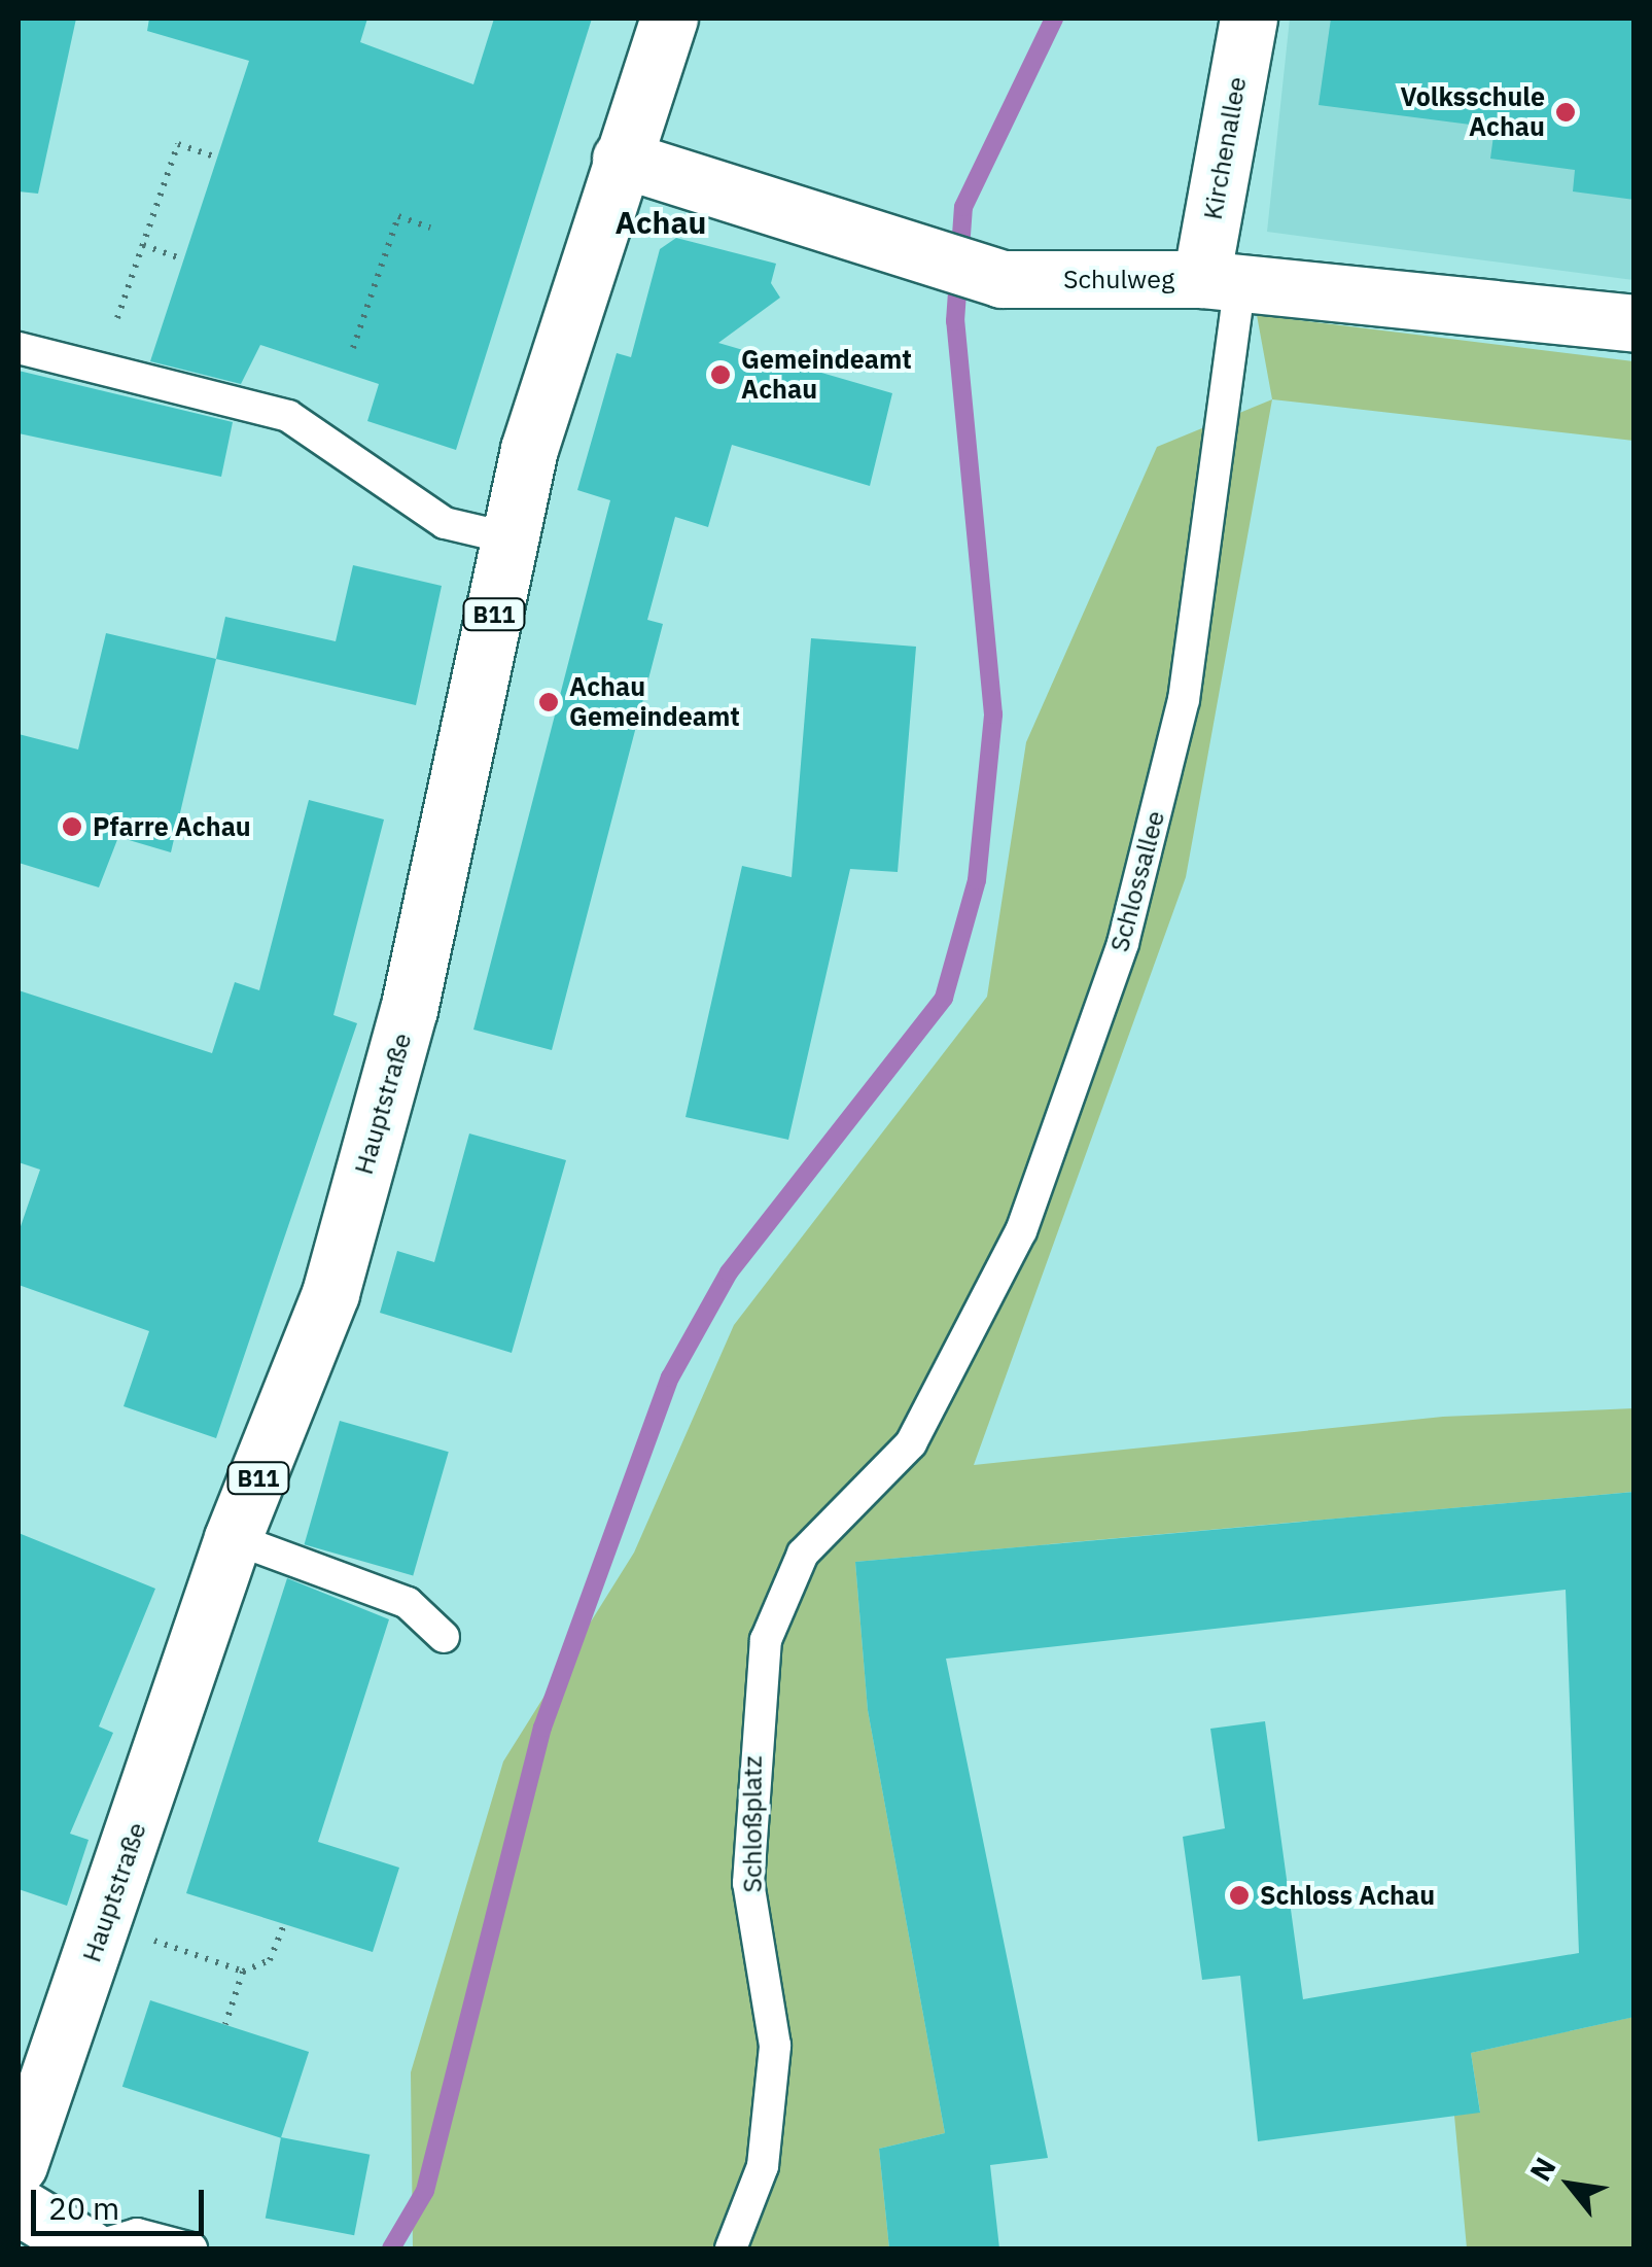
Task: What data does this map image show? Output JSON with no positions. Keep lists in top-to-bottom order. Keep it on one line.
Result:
{"streets":{"main road":["Kirchenallee","Schulweg","B11","Hauptstraße"],"lane":["Schlossallee","Schloßplatz"]},"crossings":[["Kirchenallee","Schulweg"],["Kirchenallee","Schlossallee"],["Schulweg","Schlossallee"],["Schulweg","Hauptstraße"],["Schlossallee","Schloßplatz"]],"districts":["Achau"],"places":["Volksschule Achau","Gemeindeamt Achau","Achau Gemeindeamt","Pfarre Achau","Schloss Achau"],"scale_bar":"20 m","north":"top left"}
